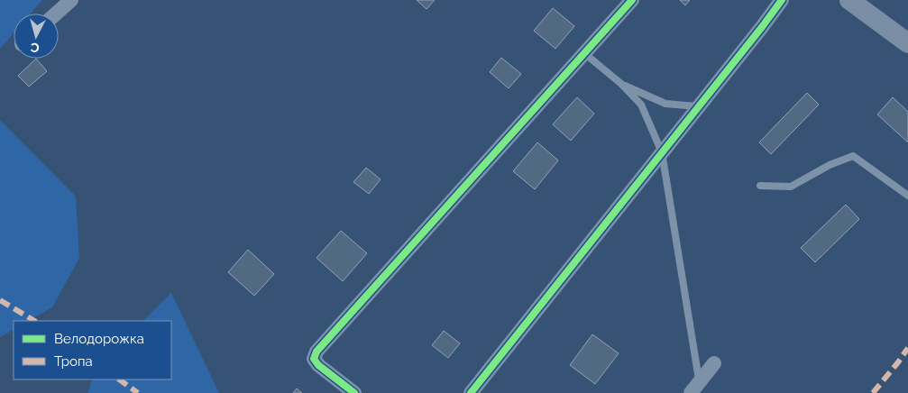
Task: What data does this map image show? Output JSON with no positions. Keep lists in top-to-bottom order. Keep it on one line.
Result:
{"legend":["Велодорожка","Тропа"],"north":"bottom"}
